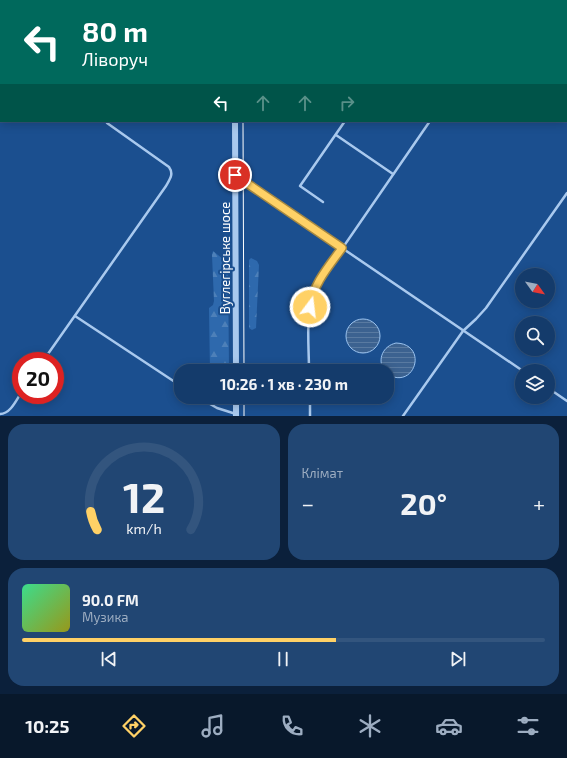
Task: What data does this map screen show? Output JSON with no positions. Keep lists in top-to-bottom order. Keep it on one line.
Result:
{"streets":{"street":["Вуглегірське шосе"]},"north":"bottom right","page":{"turn":["80 m","Ліворуч"],"limit":"20","trip":"10:26 · 1 хв · 230 m","tile":"Клімат","heat":["−","20°","+"],"song":["90.0 FM","Музика"],"tabs":"10:25","gauge":["12","km/h"]}}
